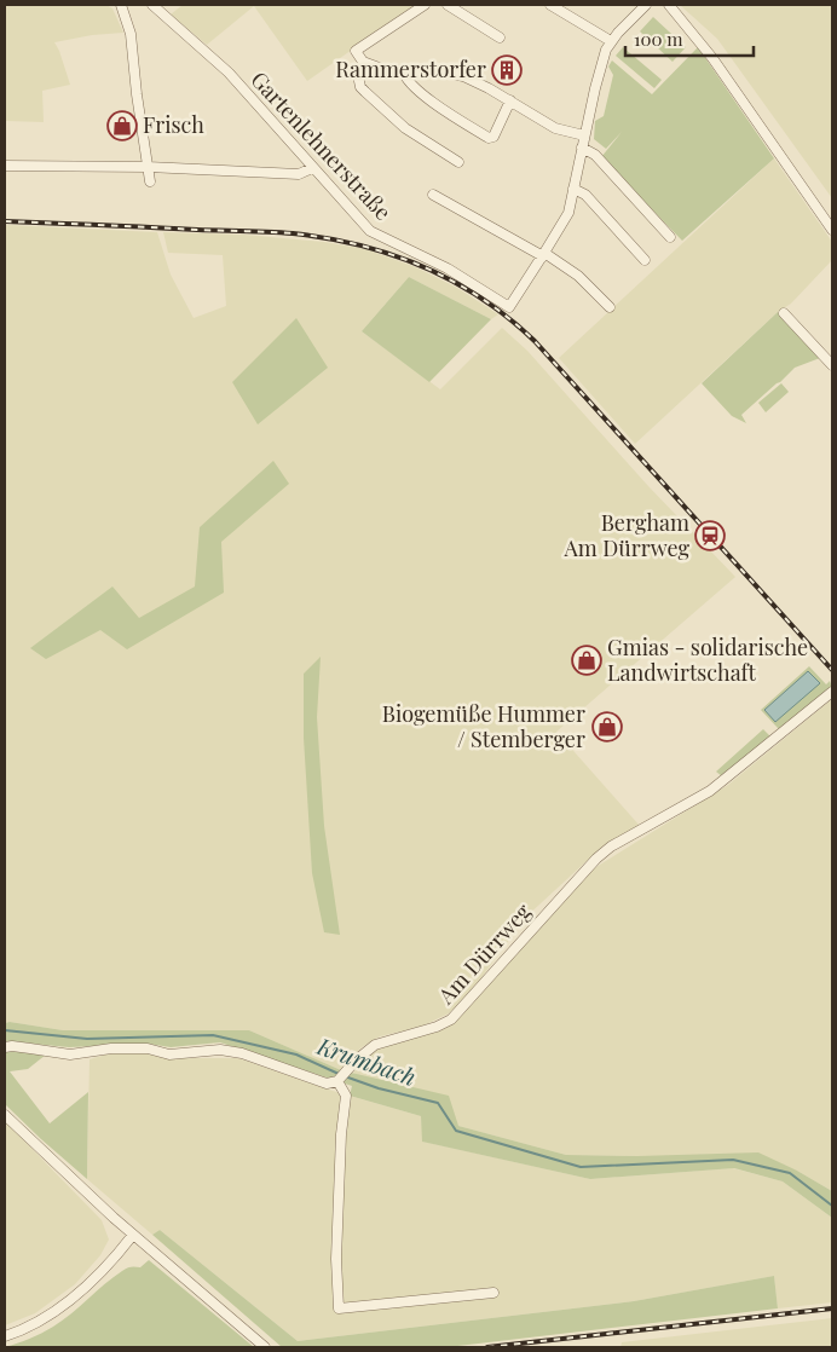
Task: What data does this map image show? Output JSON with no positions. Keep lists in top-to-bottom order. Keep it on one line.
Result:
{"streets":{"street":["Gartenlehnerstraße","Am Dürrweg"]},"water":["Krumbach"],"places":{"building":["Rammerstorfer"],"shop":["Frisch","Gmias - solidarische Landwirtschaft","Biogemüße Hummer / Stemberger"],"station":["Bergham Am Dürrweg"]},"scale_bar":"100 m"}
